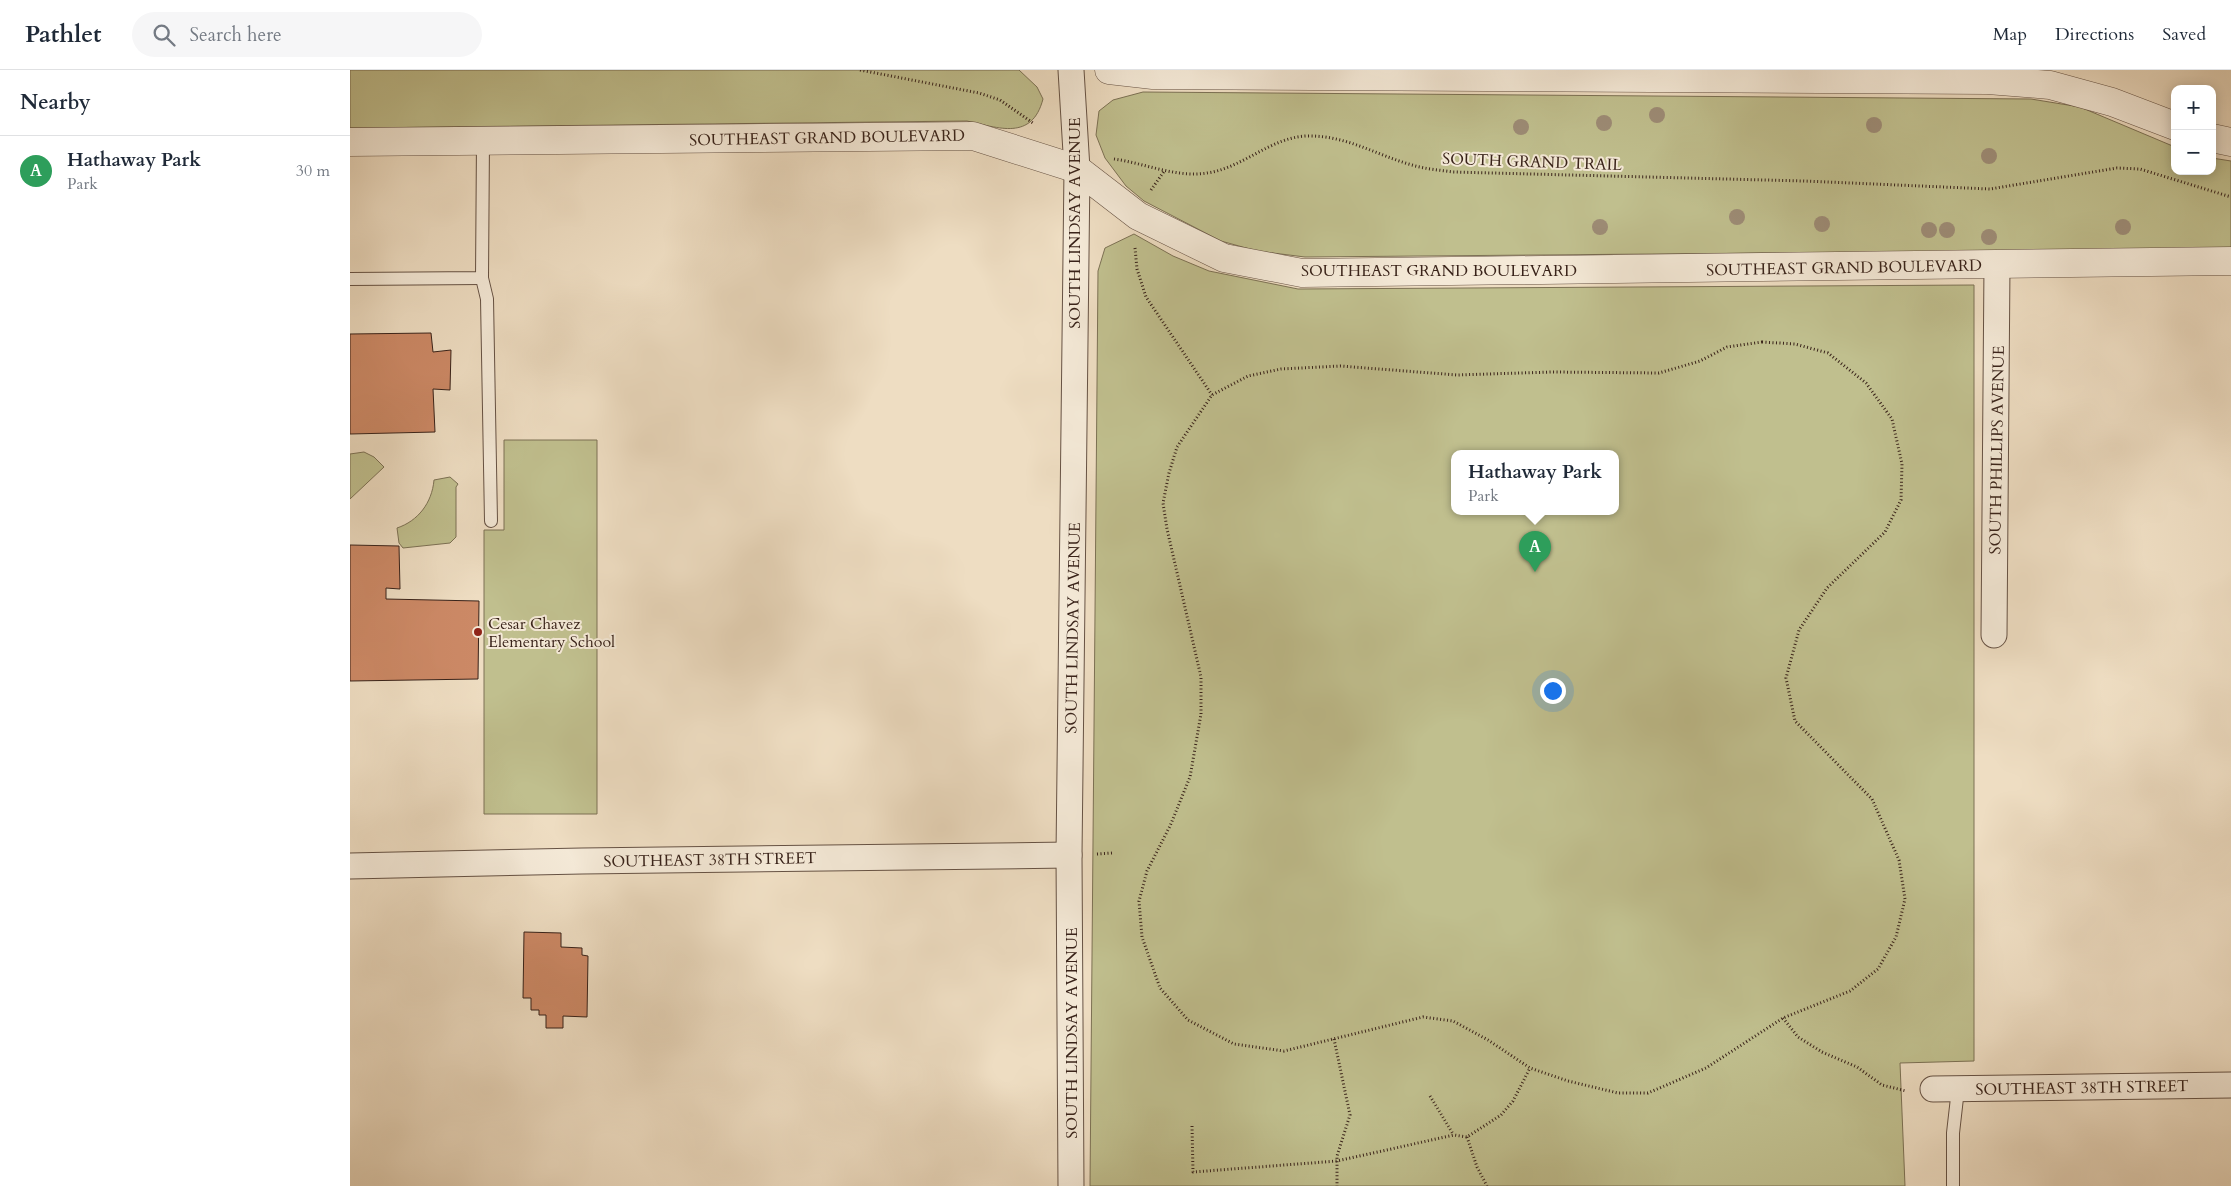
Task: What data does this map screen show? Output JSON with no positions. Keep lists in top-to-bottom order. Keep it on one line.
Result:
{"streets":{"street":["SOUTHEAST GRAND BOULEVARD","SOUTH LINDSAY AVENUE","SOUTH PHILLIPS AVENUE","SOUTHEAST 38TH STREET"],"path":["SOUTH GRAND TRAIL"]},"crossings":[["SOUTHEAST GRAND BOULEVARD","SOUTH GRAND TRAIL"],["SOUTHEAST GRAND BOULEVARD","SOUTH LINDSAY AVENUE"],["SOUTHEAST GRAND BOULEVARD","SOUTH PHILLIPS AVENUE"],["SOUTH GRAND TRAIL","SOUTH LINDSAY AVENUE"],["SOUTH LINDSAY AVENUE","SOUTHEAST 38TH STREET"]],"places":["Cesar Chavez Elementary School"],"page":{"header":"Pathlet","search":"Search here","nav":["Map","Directions","Saved"],"heading":"Nearby","map_buttons":["+","−"],"list":[{"mark":"A","name":"Hathaway Park","note":"Park","value":"30 m"}],"popup":["Hathaway Park","Park"],"pins":"A"}}
